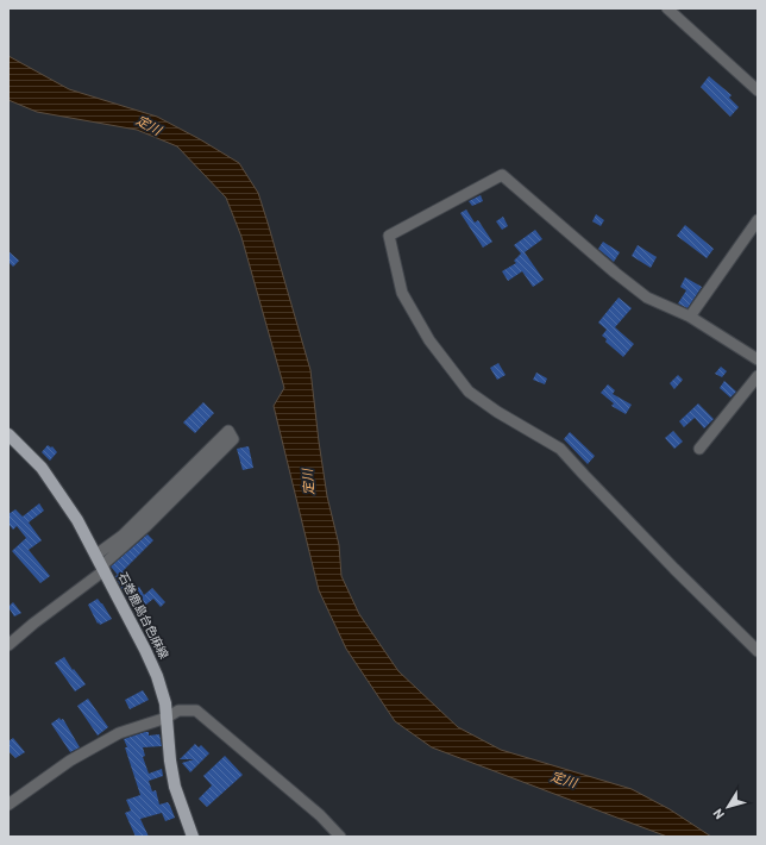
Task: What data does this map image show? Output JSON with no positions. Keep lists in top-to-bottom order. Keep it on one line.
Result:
{"streets":{"main road":["石巻鹿島台色麻線"]},"water":["定川"],"north":"bottom left"}
